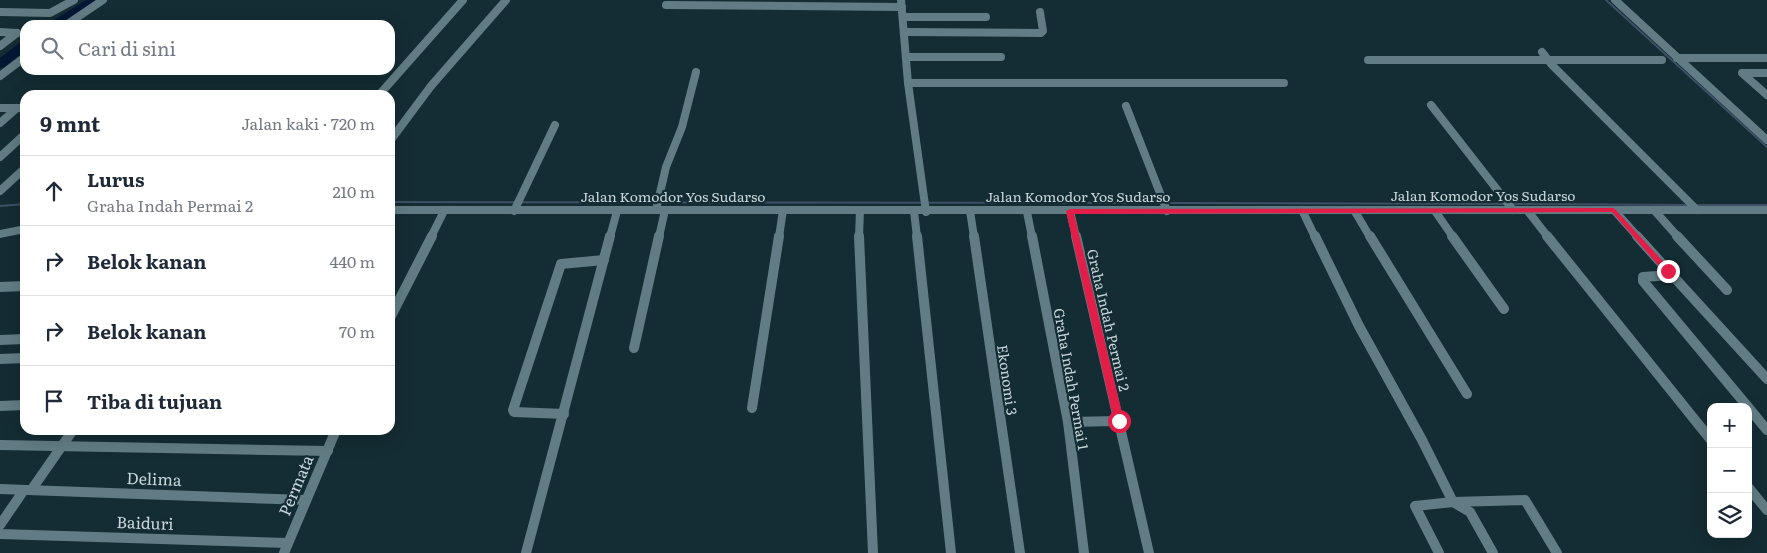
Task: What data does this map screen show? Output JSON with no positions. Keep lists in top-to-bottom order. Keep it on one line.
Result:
{"streets":{"street":["Jalan Komodor Yos Sudarso","Graha Indah Permai 2","Graha Indah Permai 1","Ekonomi 3","Delima","Permata","Baiduri"]},"crossings":[["Jalan Komodor Yos Sudarso","Graha Indah Permai 2"],["Jalan Komodor Yos Sudarso","Graha Indah Permai 1"],["Jalan Komodor Yos Sudarso","Ekonomi 3"],["Delima","Permata"],["Permata","Baiduri"]],"page":{"search":"Cari di sini","heading":["9 mnt","Jalan kaki · 720 m"],"list":[["Lurus","Graha Indah Permai 2","210 m"],["Belok kanan","440 m"],["Belok kanan","70 m"],"Tiba di tujuan"],"map_buttons":["+","−"]}}
